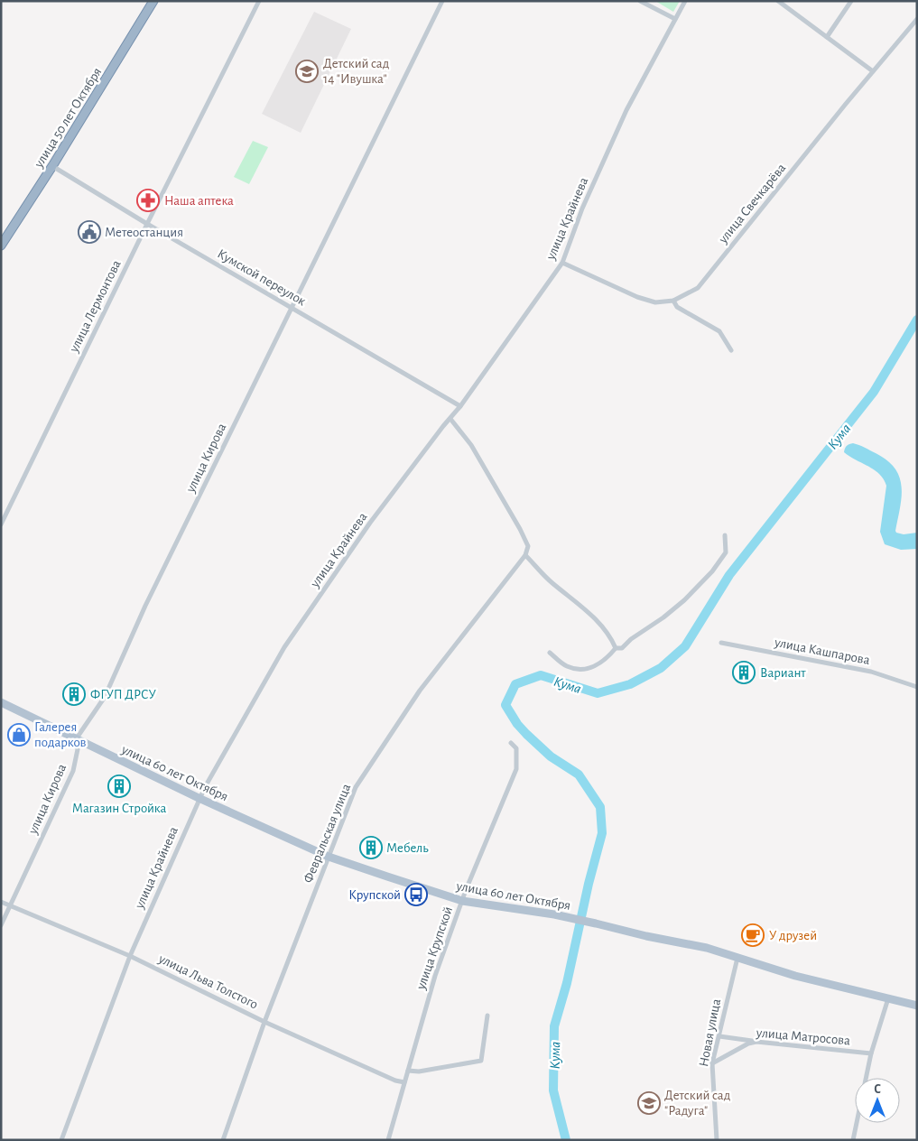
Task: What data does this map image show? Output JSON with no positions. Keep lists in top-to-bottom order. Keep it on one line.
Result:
{"streets":{"highway":["улица 50 лет Октября"],"main road":["улица 60 лет Октября"],"street":["улица Свечкарёва","улица Крайнева","Кумской переулок","улица Лермонтова","улица Кирова","улица Кашпарова","Февральская улица","улица Крупской","улица Льва Толстого","Новая улица","улица Матросова"]},"crossings":[["улица 50 лет Октября","Кумской переулок"],["улица Свечкарёва","улица Крайнева"],["улица Крайнева","Кумской переулок"],["улица Крайнева","улица 60 лет Октября"],["улица Крайнева","Февральская улица"],["улица Крайнева","улица Льва Толстого"],["Кумской переулок","улица Лермонтова"],["Кумской переулок","улица Кирова"],["улица Кирова","улица 60 лет Октября"],["улица Кирова","улица Льва Толстого"],["улица 60 лет Октября","Февральская улица"],["улица 60 лет Октября","улица Крупской"],["улица 60 лет Октября","Новая улица"],["Февральская улица","улица Льва Толстого"],["улица Крупской","улица Льва Толстого"],["Новая улица","улица Матросова"]],"water":["Кума"],"places":{"school or university":["Детский сад 14 \"Ивушка\"","Детский сад \"Радуга\""],"pharmacy":["Наша аптека"],"public building":["Метеостанция"],"building":["Вариант","ФГУП ДРСУ","Магазин Стройка","Мебель"],"shop":["Галерея подарков"],"bus stop":["Крупской"],"cafe":["У друзей"]},"north":"top"}
